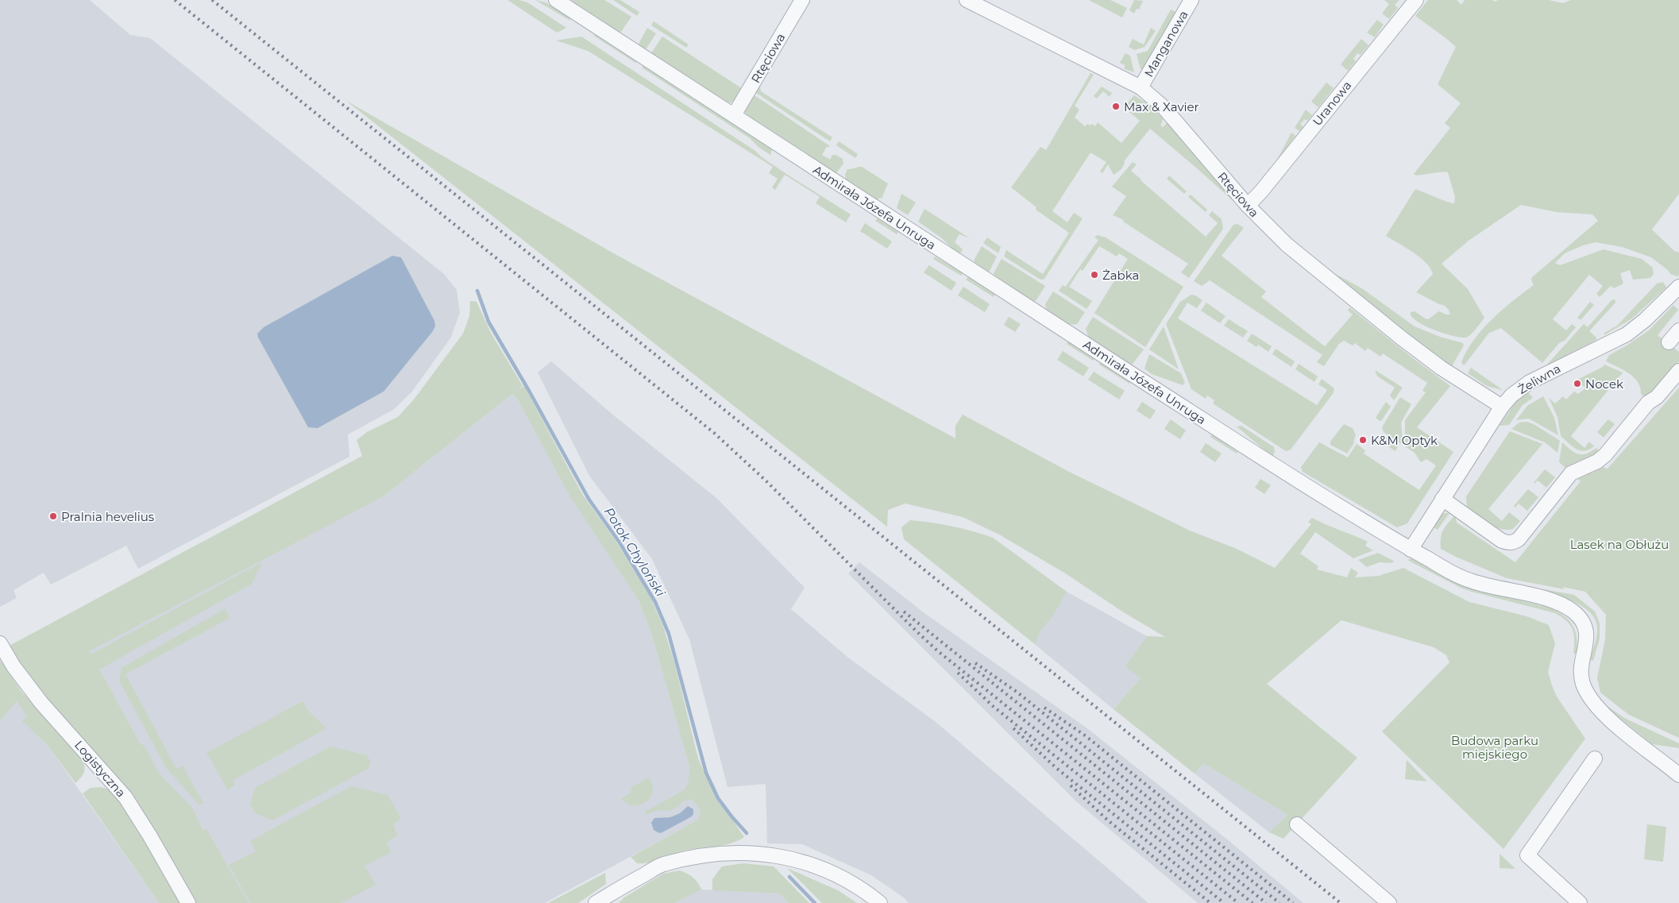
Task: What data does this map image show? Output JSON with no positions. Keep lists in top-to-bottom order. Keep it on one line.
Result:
{"streets":{"street":["Manganowa","Rtęciowa","Uranowa","Admirała Józefa Unruga","Żeliwna","Logistyczna"]},"crossings":[["Manganowa","Rtęciowa"],["Rtęciowa","Uranowa"],["Rtęciowa","Admirała Józefa Unruga"],["Rtęciowa","Żeliwna"],["Admirała Józefa Unruga","Żeliwna"]],"water":["Potok Chyloński"],"parks":["Lasek na Obłużu","Budowa parku miejskiego"],"places":["Max & Xavier","Żabka","Nocek","K&M Optyk","Pralnia hevelius"]}
